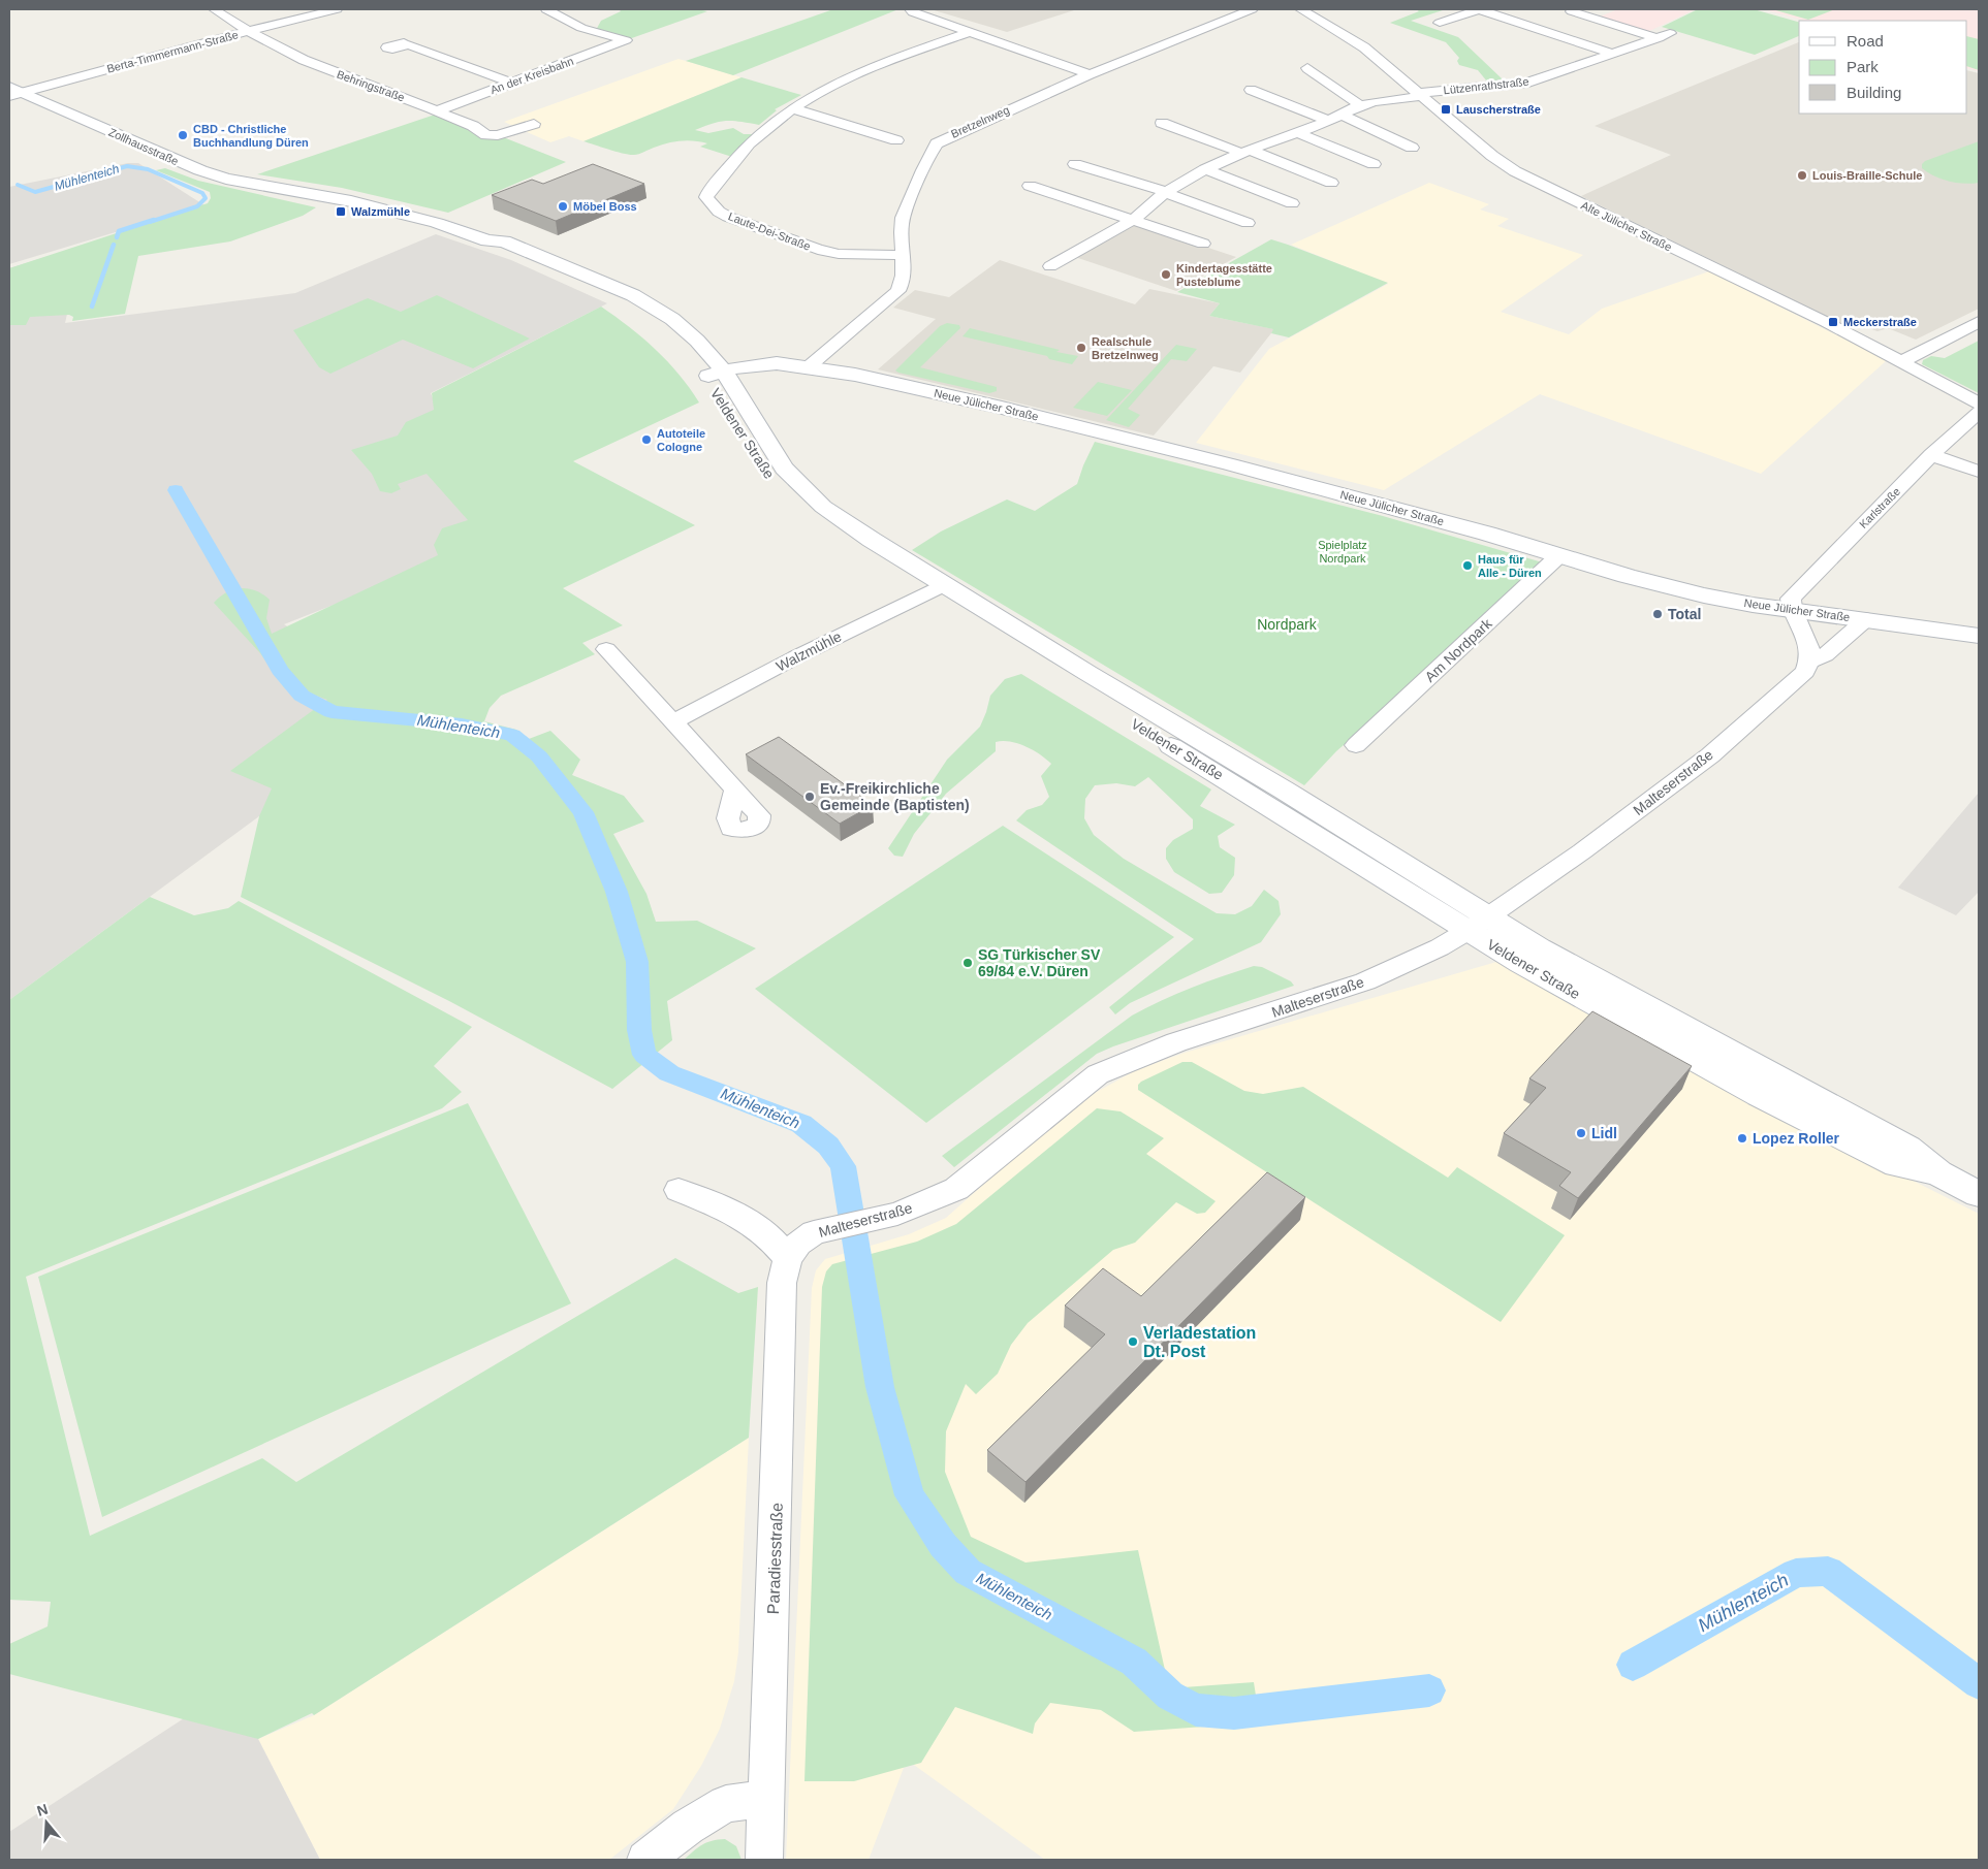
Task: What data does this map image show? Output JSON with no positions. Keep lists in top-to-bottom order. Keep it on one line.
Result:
{"streets":{"street":["Berta-Timmermann-Straße","An der Kreisbahn","Behringstraße","Lützenrathstraße","Bretzelnweg","Zollhausstraße","Alte Jülicher Straße","Laute-Dei-Straße","Neue Jülicher Straße","Veldener Straße","Karlstraße","Am Nordpark","Walzmühle","Malteserstraße","Paradiesstraße"]},"crossings":[["Berta-Timmermann-Straße","Behringstraße"],["Berta-Timmermann-Straße","Zollhausstraße"],["An der Kreisbahn","Behringstraße"],["Lützenrathstraße","Alte Jülicher Straße"],["Bretzelnweg","Laute-Dei-Straße"],["Bretzelnweg","Neue Jülicher Straße"],["Zollhausstraße","Veldener Straße"],["Neue Jülicher Straße","Veldener Straße"],["Neue Jülicher Straße","Karlstraße"],["Neue Jülicher Straße","Am Nordpark"],["Neue Jülicher Straße","Malteserstraße"],["Veldener Straße","Walzmühle"],["Veldener Straße","Malteserstraße"],["Malteserstraße","Paradiesstraße"]],"water":["Mühlenteich"],"parks":["Spielplatz Nordpark","Nordpark"],"places":{"transit":["Lauscherstraße","Walzmühle","Meckerstraße"],"other":["CBD - Christliche Buchhandlung Düren","Louis-Braille-Schule","Möbel Boss","Kindertagesstätte Pusteblume","Realschule Bretzelnweg","Autoteile Cologne","Haus für Alle - Düren","Total","Ev.-Freikirchliche Gemeinde (Baptisten)","SG Türkischer SV 69/84 e.V. Düren","Lidl","Lopez Roller","Verladestation Dt. Post"]},"legend":["Road","Park","Building"],"north":"top"}
